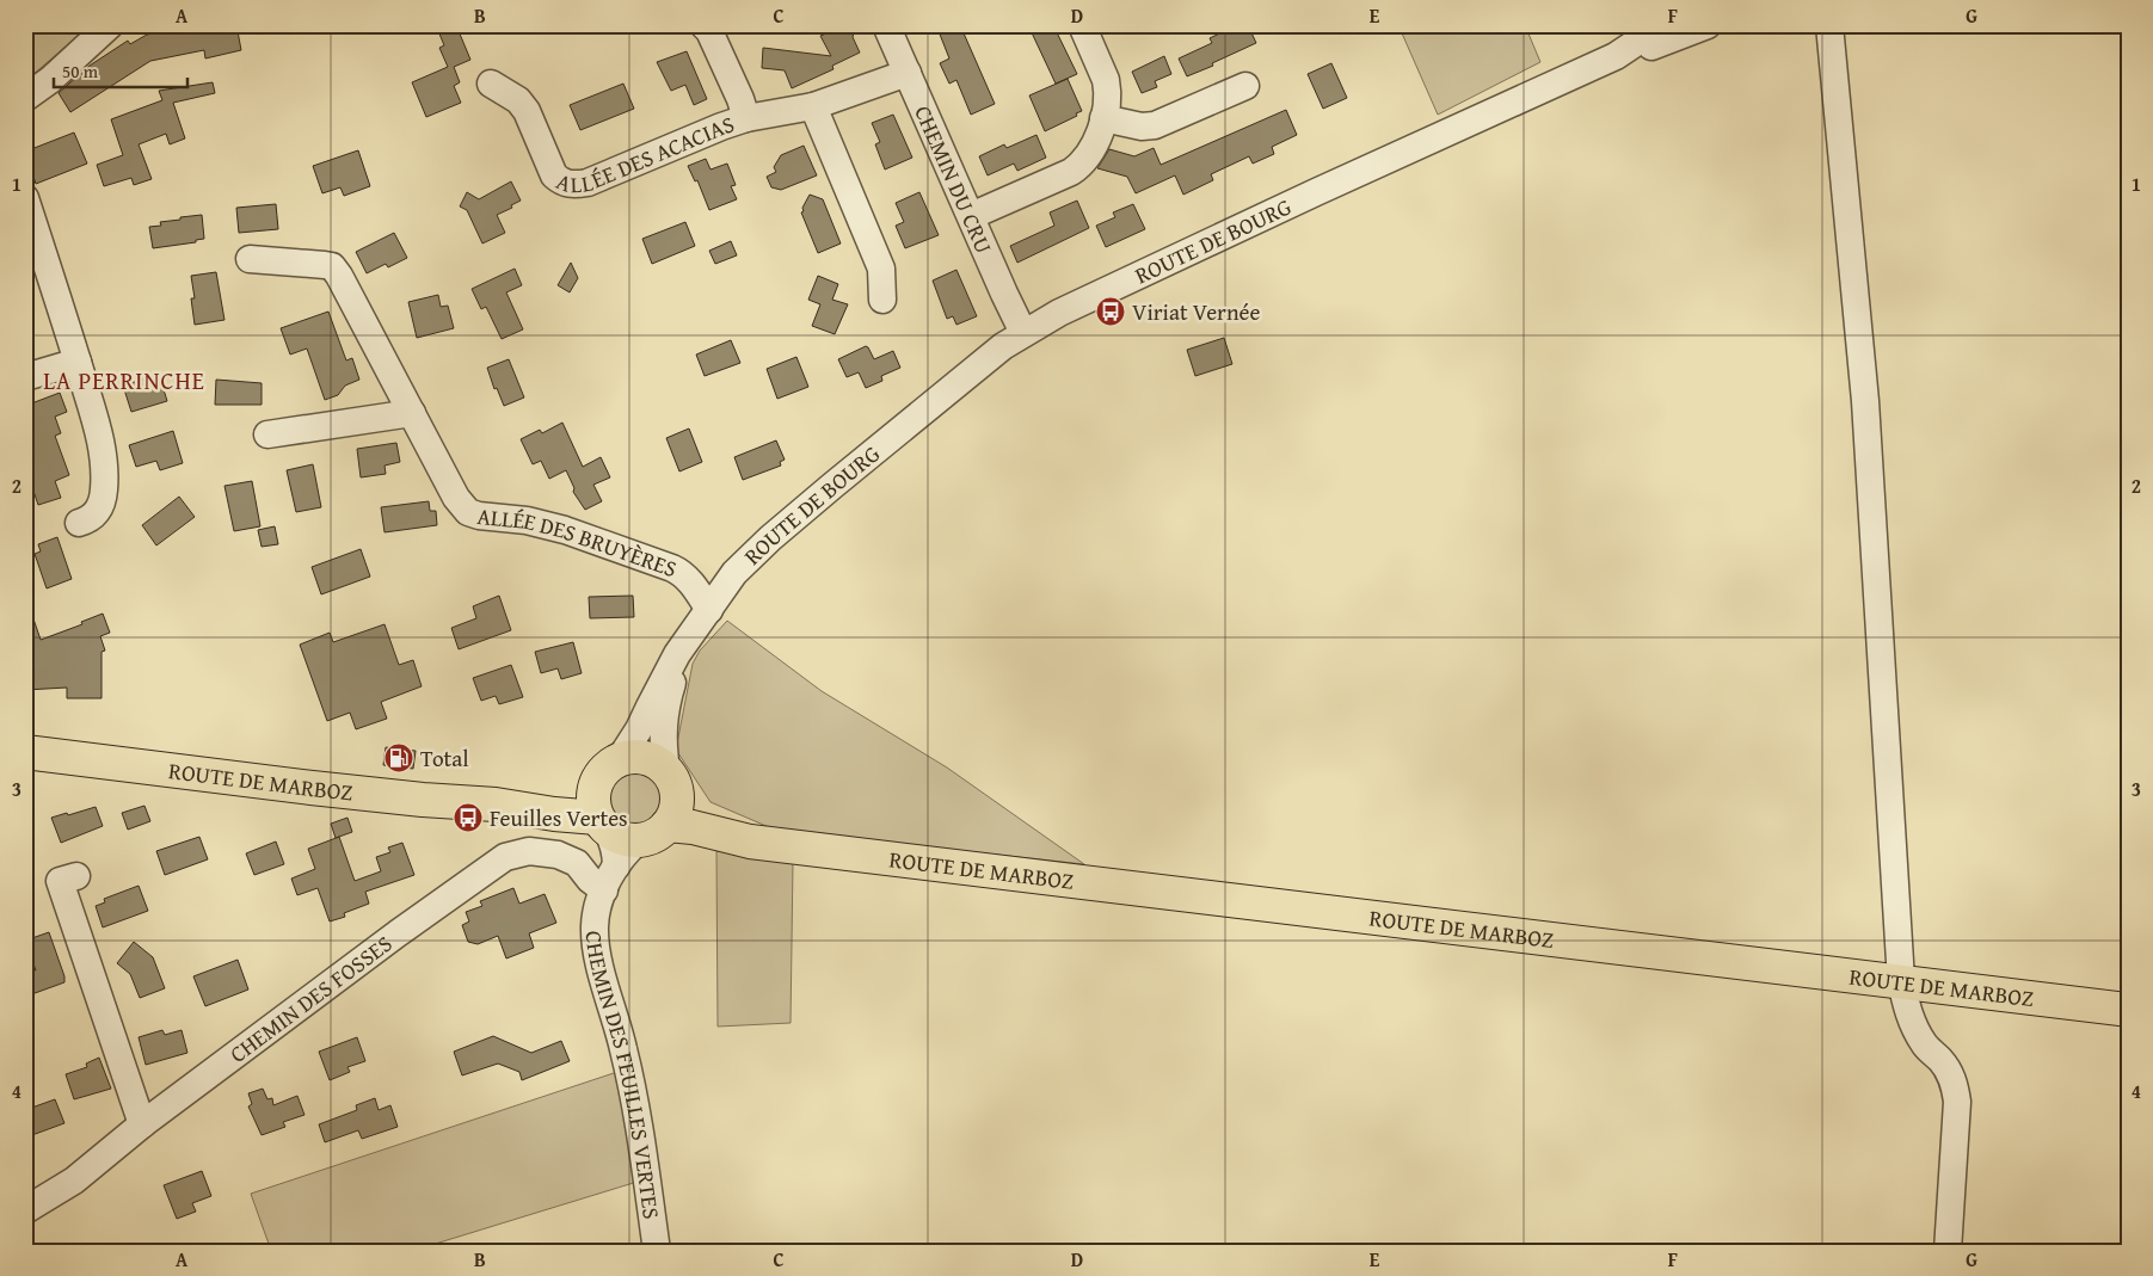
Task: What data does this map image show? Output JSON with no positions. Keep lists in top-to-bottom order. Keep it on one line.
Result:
{"streets":{"main road":["ROUTE DE MARBOZ"],"street":["ALLÉE DES ACACIAS","CHEMIN DU CRU","ROUTE DE BOURG","ALLÉE DES BRUYÈRES","CHEMIN DES FOSSES","CHEMIN DES FEUILLES VERTES"]},"crossings":[["ALLÉE DES ACACIAS","CHEMIN DU CRU"],["CHEMIN DU CRU","ROUTE DE BOURG"],["ROUTE DE BOURG","ALLÉE DES BRUYÈRES"],["ROUTE DE BOURG","ROUTE DE MARBOZ"],["CHEMIN DES FOSSES","CHEMIN DES FEUILLES VERTES"]],"districts":["LA PERRINCHE"],"places":{"bus stop":["Viriat Vernée","Feuilles Vertes"],"fuel station":["Total"]},"scale_bar":"50 m","grid":{"columns":["A","B","C","D","E","F","G"],"rows":["1","2","3","4"]}}
